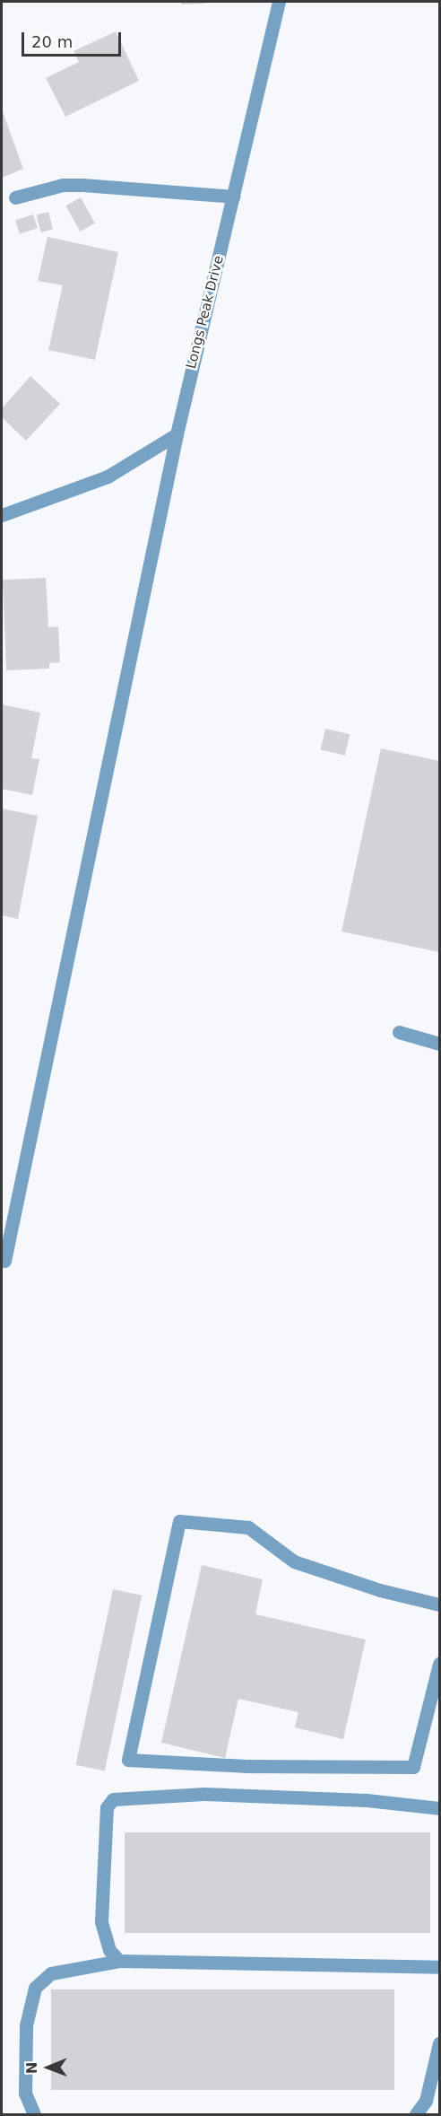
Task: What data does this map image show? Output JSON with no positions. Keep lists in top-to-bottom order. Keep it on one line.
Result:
{"streets":{"street":["Longs Peak Drive"]},"scale_bar":"20 m","north":"left"}
